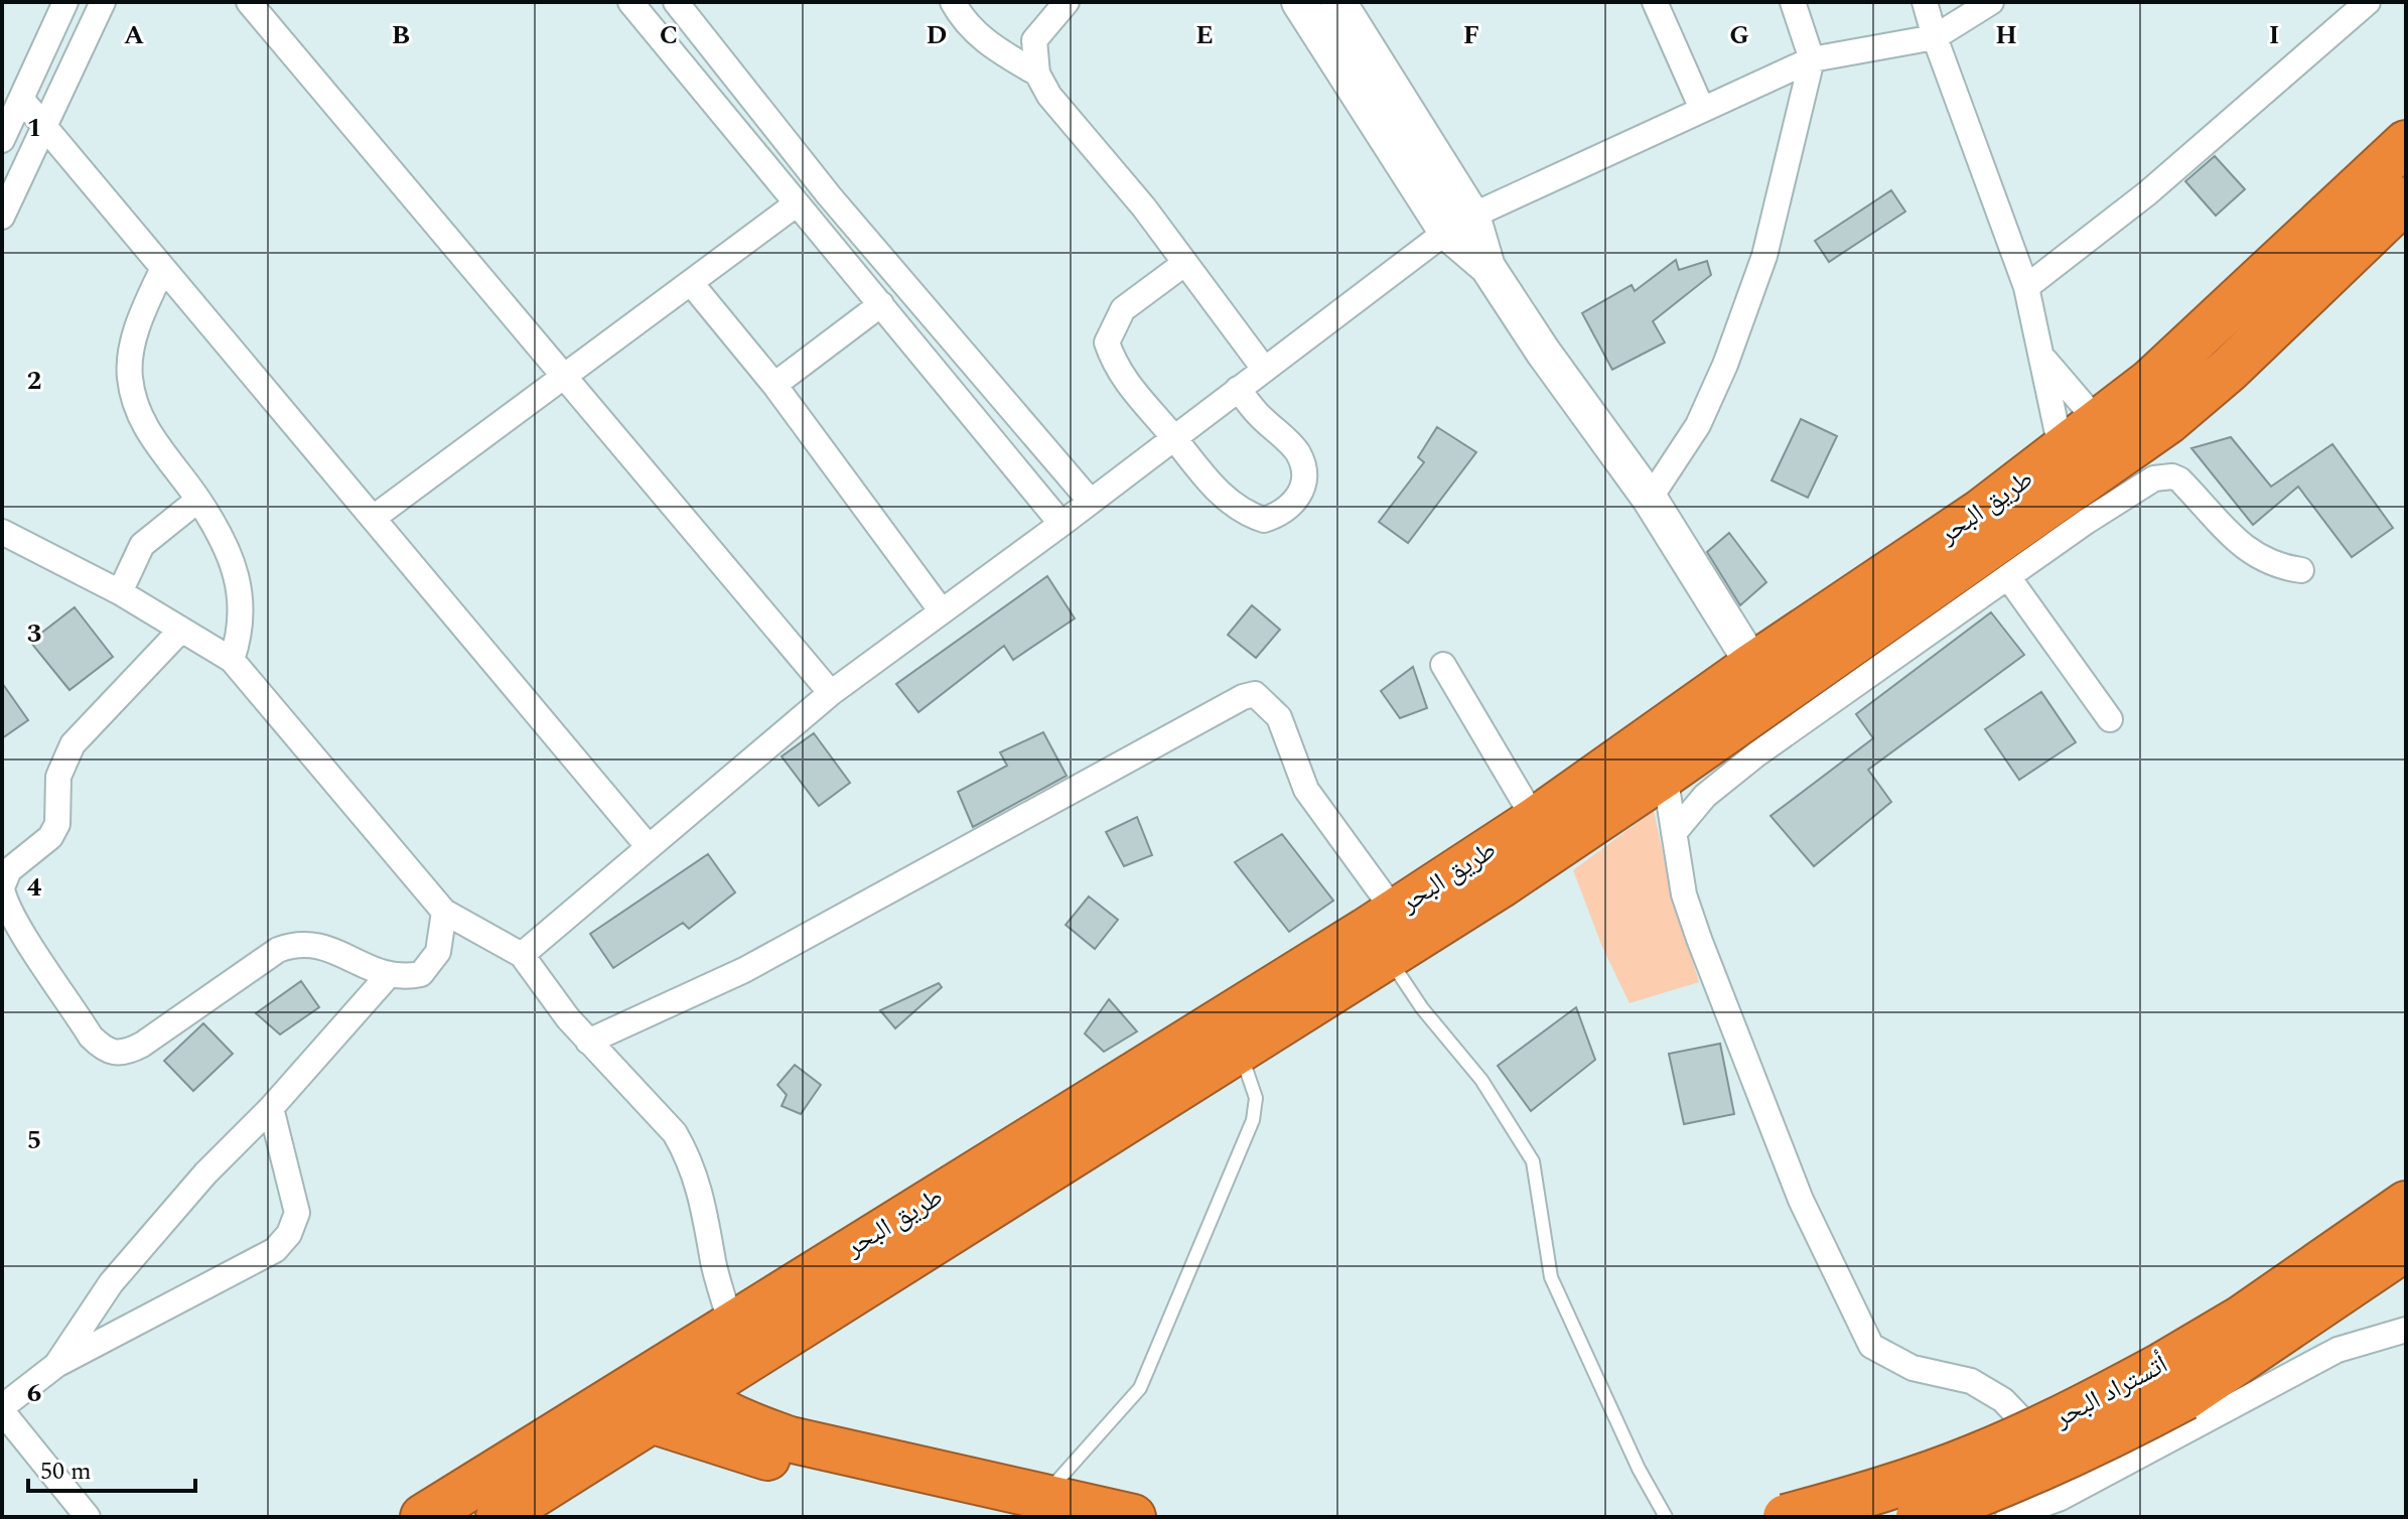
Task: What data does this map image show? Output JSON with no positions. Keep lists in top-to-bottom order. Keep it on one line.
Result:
{"streets":{"highway":["طريق البحر","أتستراد البحر"]},"scale_bar":"50 m","grid":{"columns":["A","B","C","D","E","F","G","H","I"],"rows":["1","2","3","4","5","6"]}}
